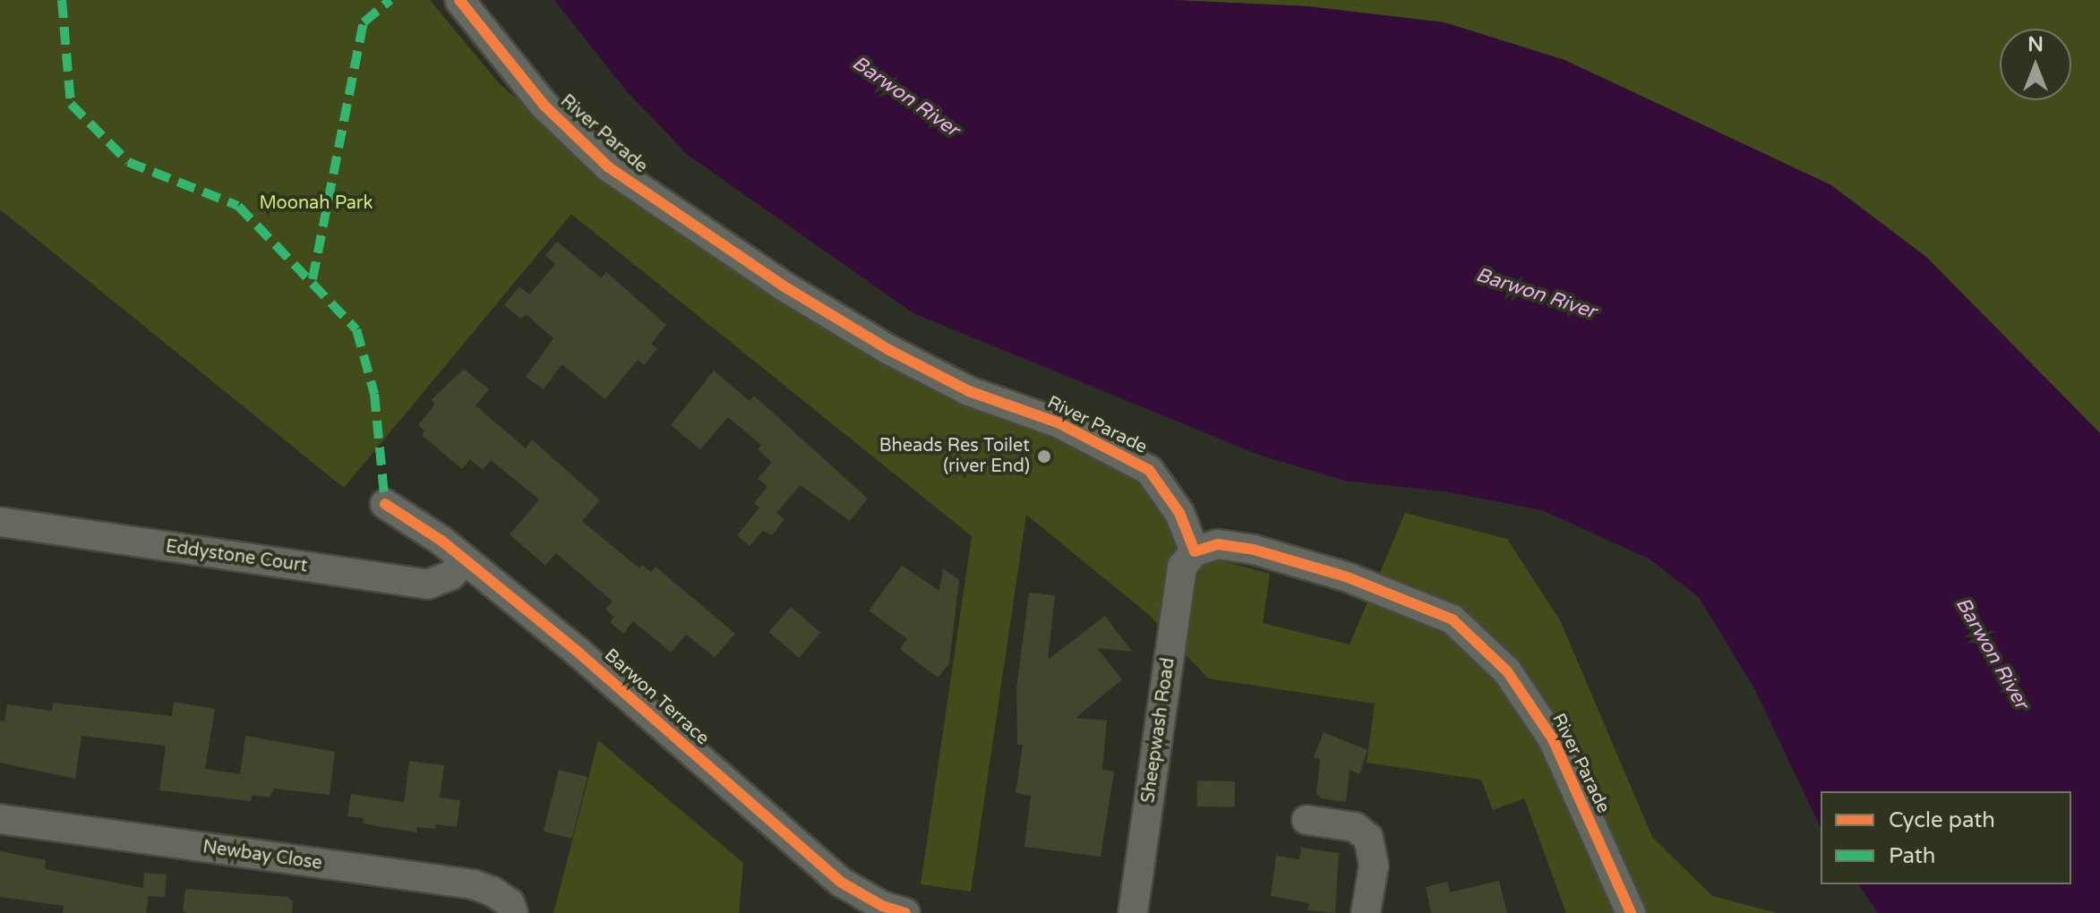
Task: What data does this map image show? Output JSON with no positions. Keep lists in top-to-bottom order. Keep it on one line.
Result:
{"streets":{"street":["River Parade","Eddystone Court","Barwon Terrace","Sheepwash Road","Newbay Close"]},"crossings":[["River Parade","Sheepwash Road"],["Eddystone Court","Barwon Terrace"]],"water":["Barwon River"],"parks":["Moonah Park"],"places":["Bheads Res Toilet (river End)"],"legend":["Cycle path","Path"],"north":"top"}
